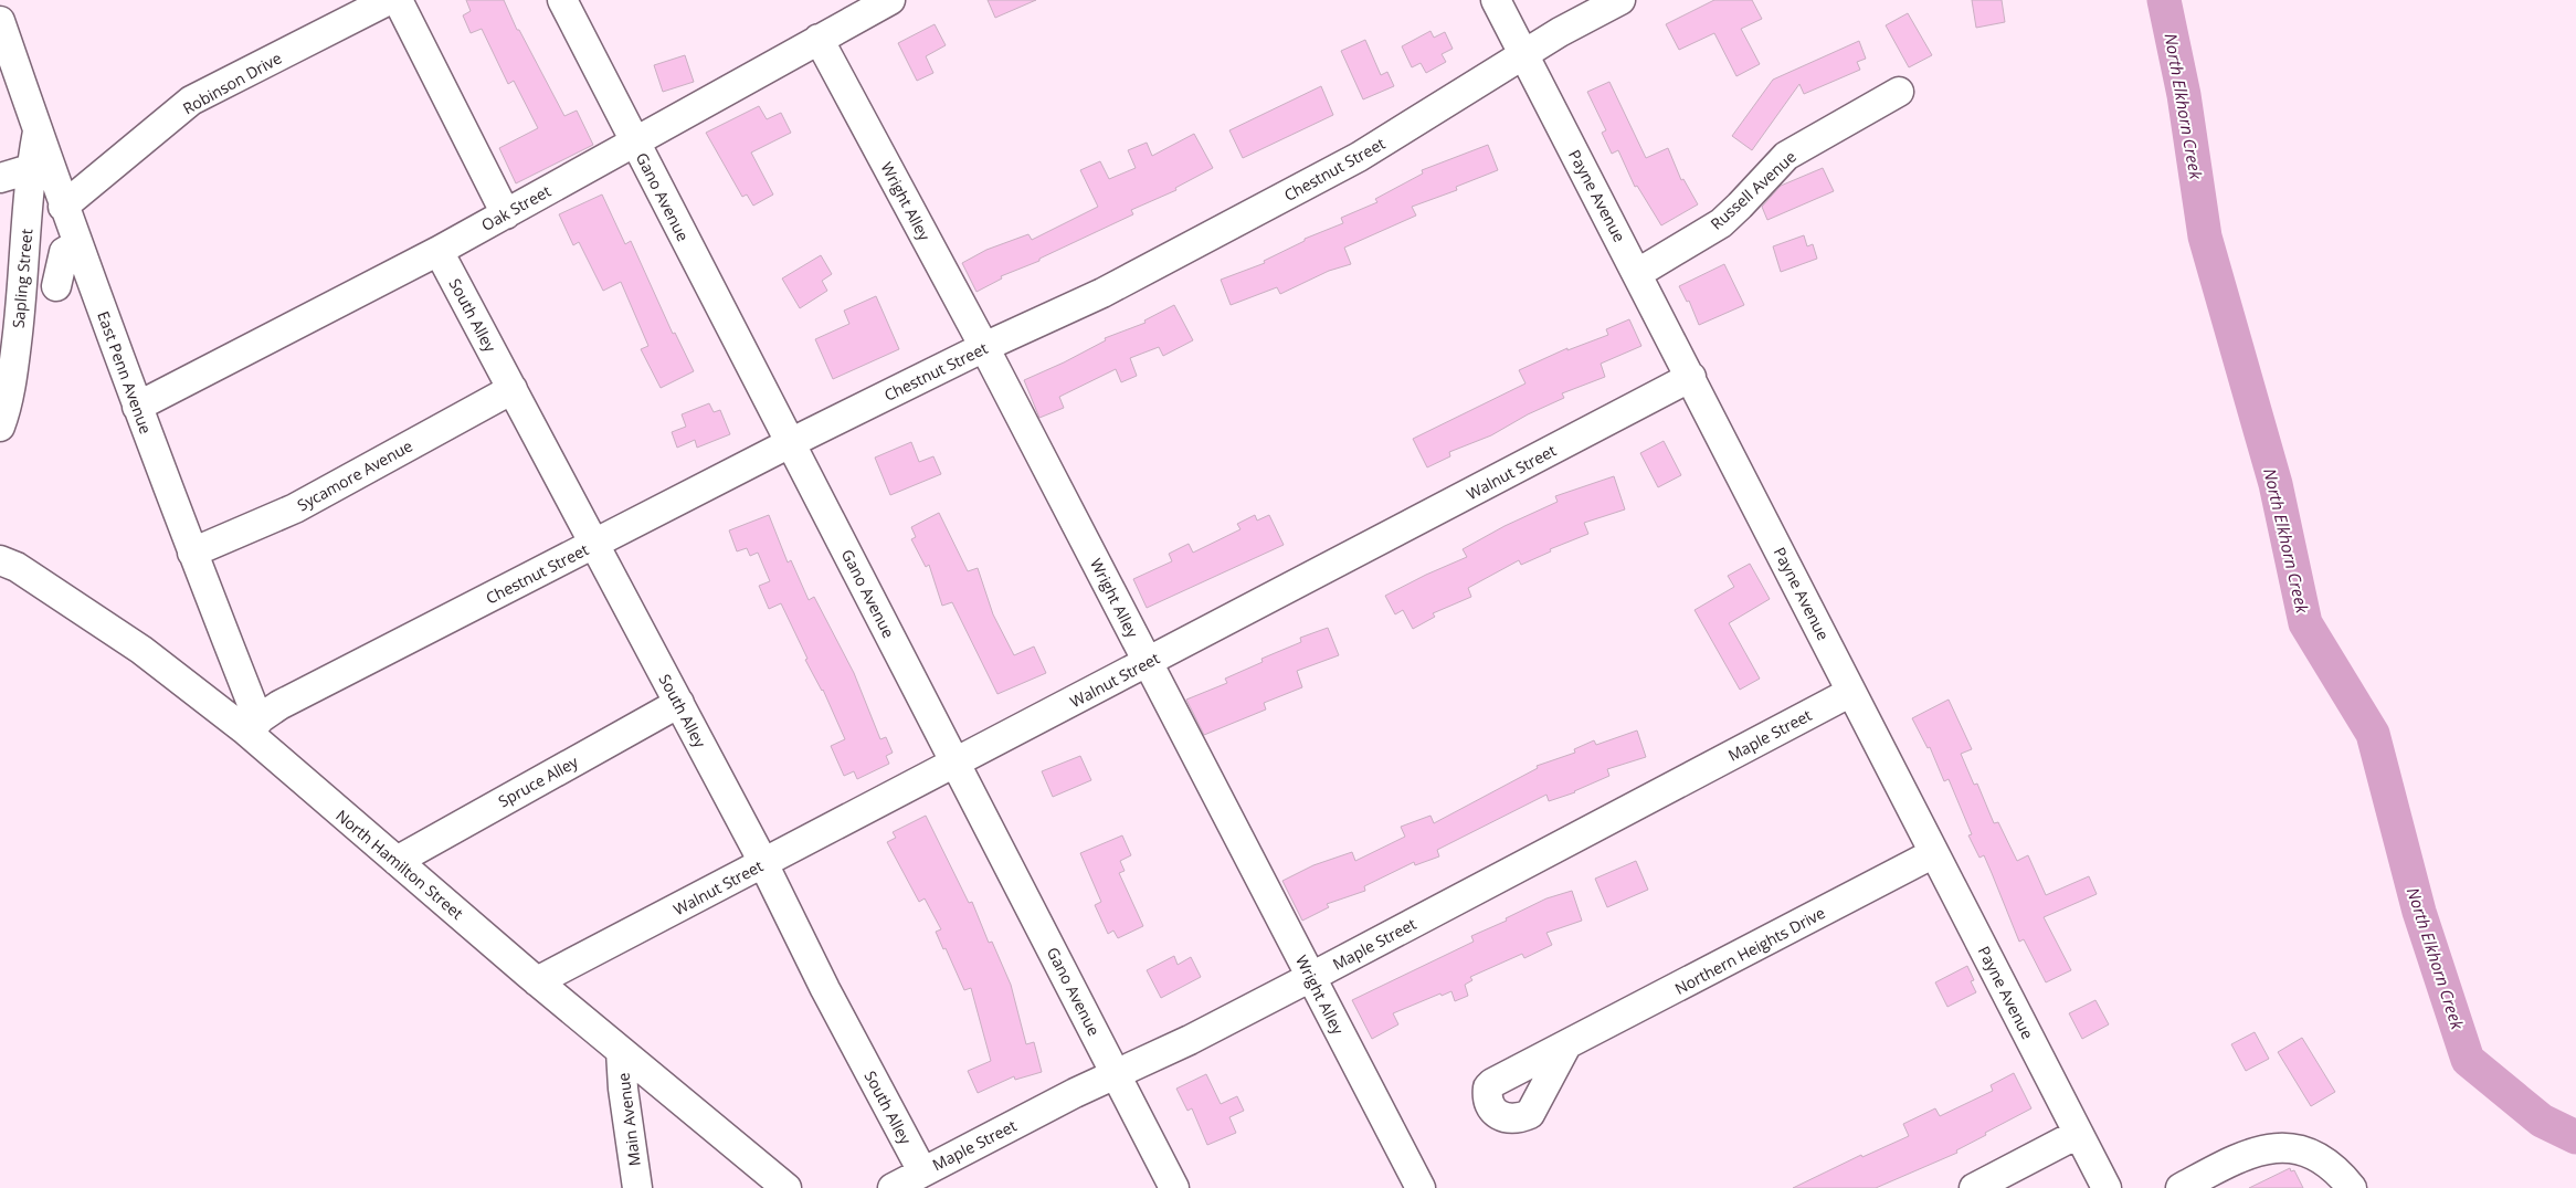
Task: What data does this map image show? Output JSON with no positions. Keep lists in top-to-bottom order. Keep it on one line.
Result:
{"streets":{"street":["Robinson Drive","Chestnut Street","Russell Avenue","Payne Avenue","Gano Avenue","Wright Alley","Oak Street","Sapling Street","South Alley","East Penn Avenue","Walnut Street","Sycamore Avenue","Maple Street","Spruce Alley","North Hamilton Street","Northern Heights Drive","Main Avenue"]},"crossings":[["Robinson Drive","East Penn Avenue"],["Chestnut Street","Payne Avenue"],["Chestnut Street","Gano Avenue"],["Chestnut Street","Wright Alley"],["Chestnut Street","South Alley"],["Chestnut Street","East Penn Avenue"],["Chestnut Street","North Hamilton Street"],["Russell Avenue","Payne Avenue"],["Payne Avenue","Walnut Street"],["Payne Avenue","Maple Street"],["Payne Avenue","Northern Heights Drive"],["Gano Avenue","Oak Street"],["Gano Avenue","Walnut Street"],["Gano Avenue","Maple Street"],["Wright Alley","Oak Street"],["Wright Alley","Walnut Street"],["Wright Alley","Maple Street"],["Oak Street","South Alley"],["Oak Street","East Penn Avenue"],["Sapling Street","East Penn Avenue"],["South Alley","Walnut Street"],["South Alley","Sycamore Avenue"],["South Alley","Maple Street"],["South Alley","Spruce Alley"],["East Penn Avenue","Sycamore Avenue"],["East Penn Avenue","North Hamilton Street"],["Walnut Street","North Hamilton Street"],["Spruce Alley","North Hamilton Street"],["North Hamilton Street","Main Avenue"]],"water":["North Elkhorn Creek"]}
